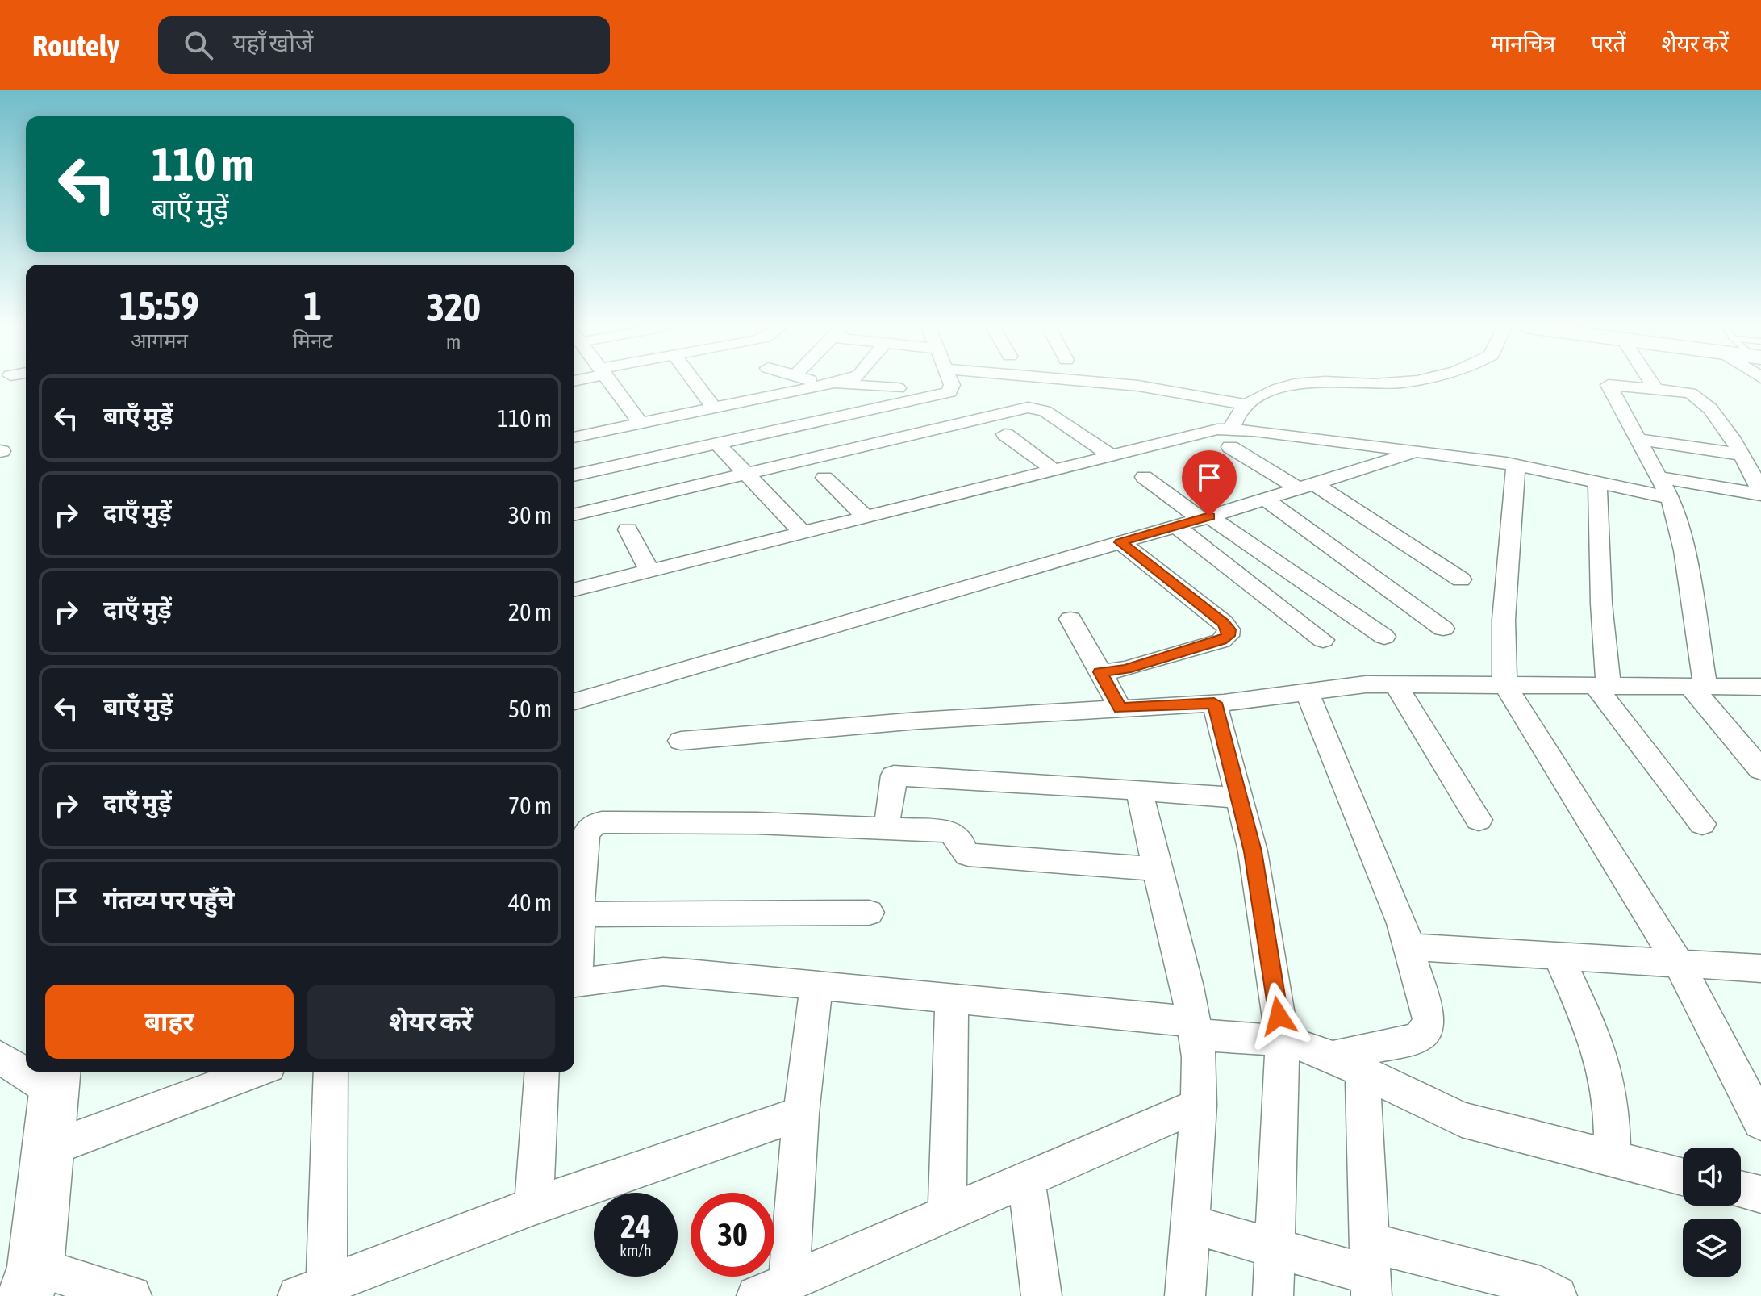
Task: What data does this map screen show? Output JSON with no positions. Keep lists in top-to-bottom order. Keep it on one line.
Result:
{"page":{"header":"Routely","search":"यहाँ खोजें","nav":["मानचित्र","परतें","शेयर करें"],"turn":["110 m","बाएँ मुड़ें"],"eta":["15:59","आगमन","1","मिनट","320","m"],"list":[{"name":"बाएँ मुड़ें","value":"110 m"},{"name":"दाएँ मुड़ें","value":"30 m"},{"name":"दाएँ मुड़ें","value":"20 m"},{"name":"बाएँ मुड़ें","value":"50 m"},{"name":"दाएँ मुड़ें","value":"70 m"},{"name":"गंतव्य पर पहुँचे","value":"40 m"}],"buttons":["बाहर","शेयर करें"],"speed":"24 km/h","limit":"30"}}
